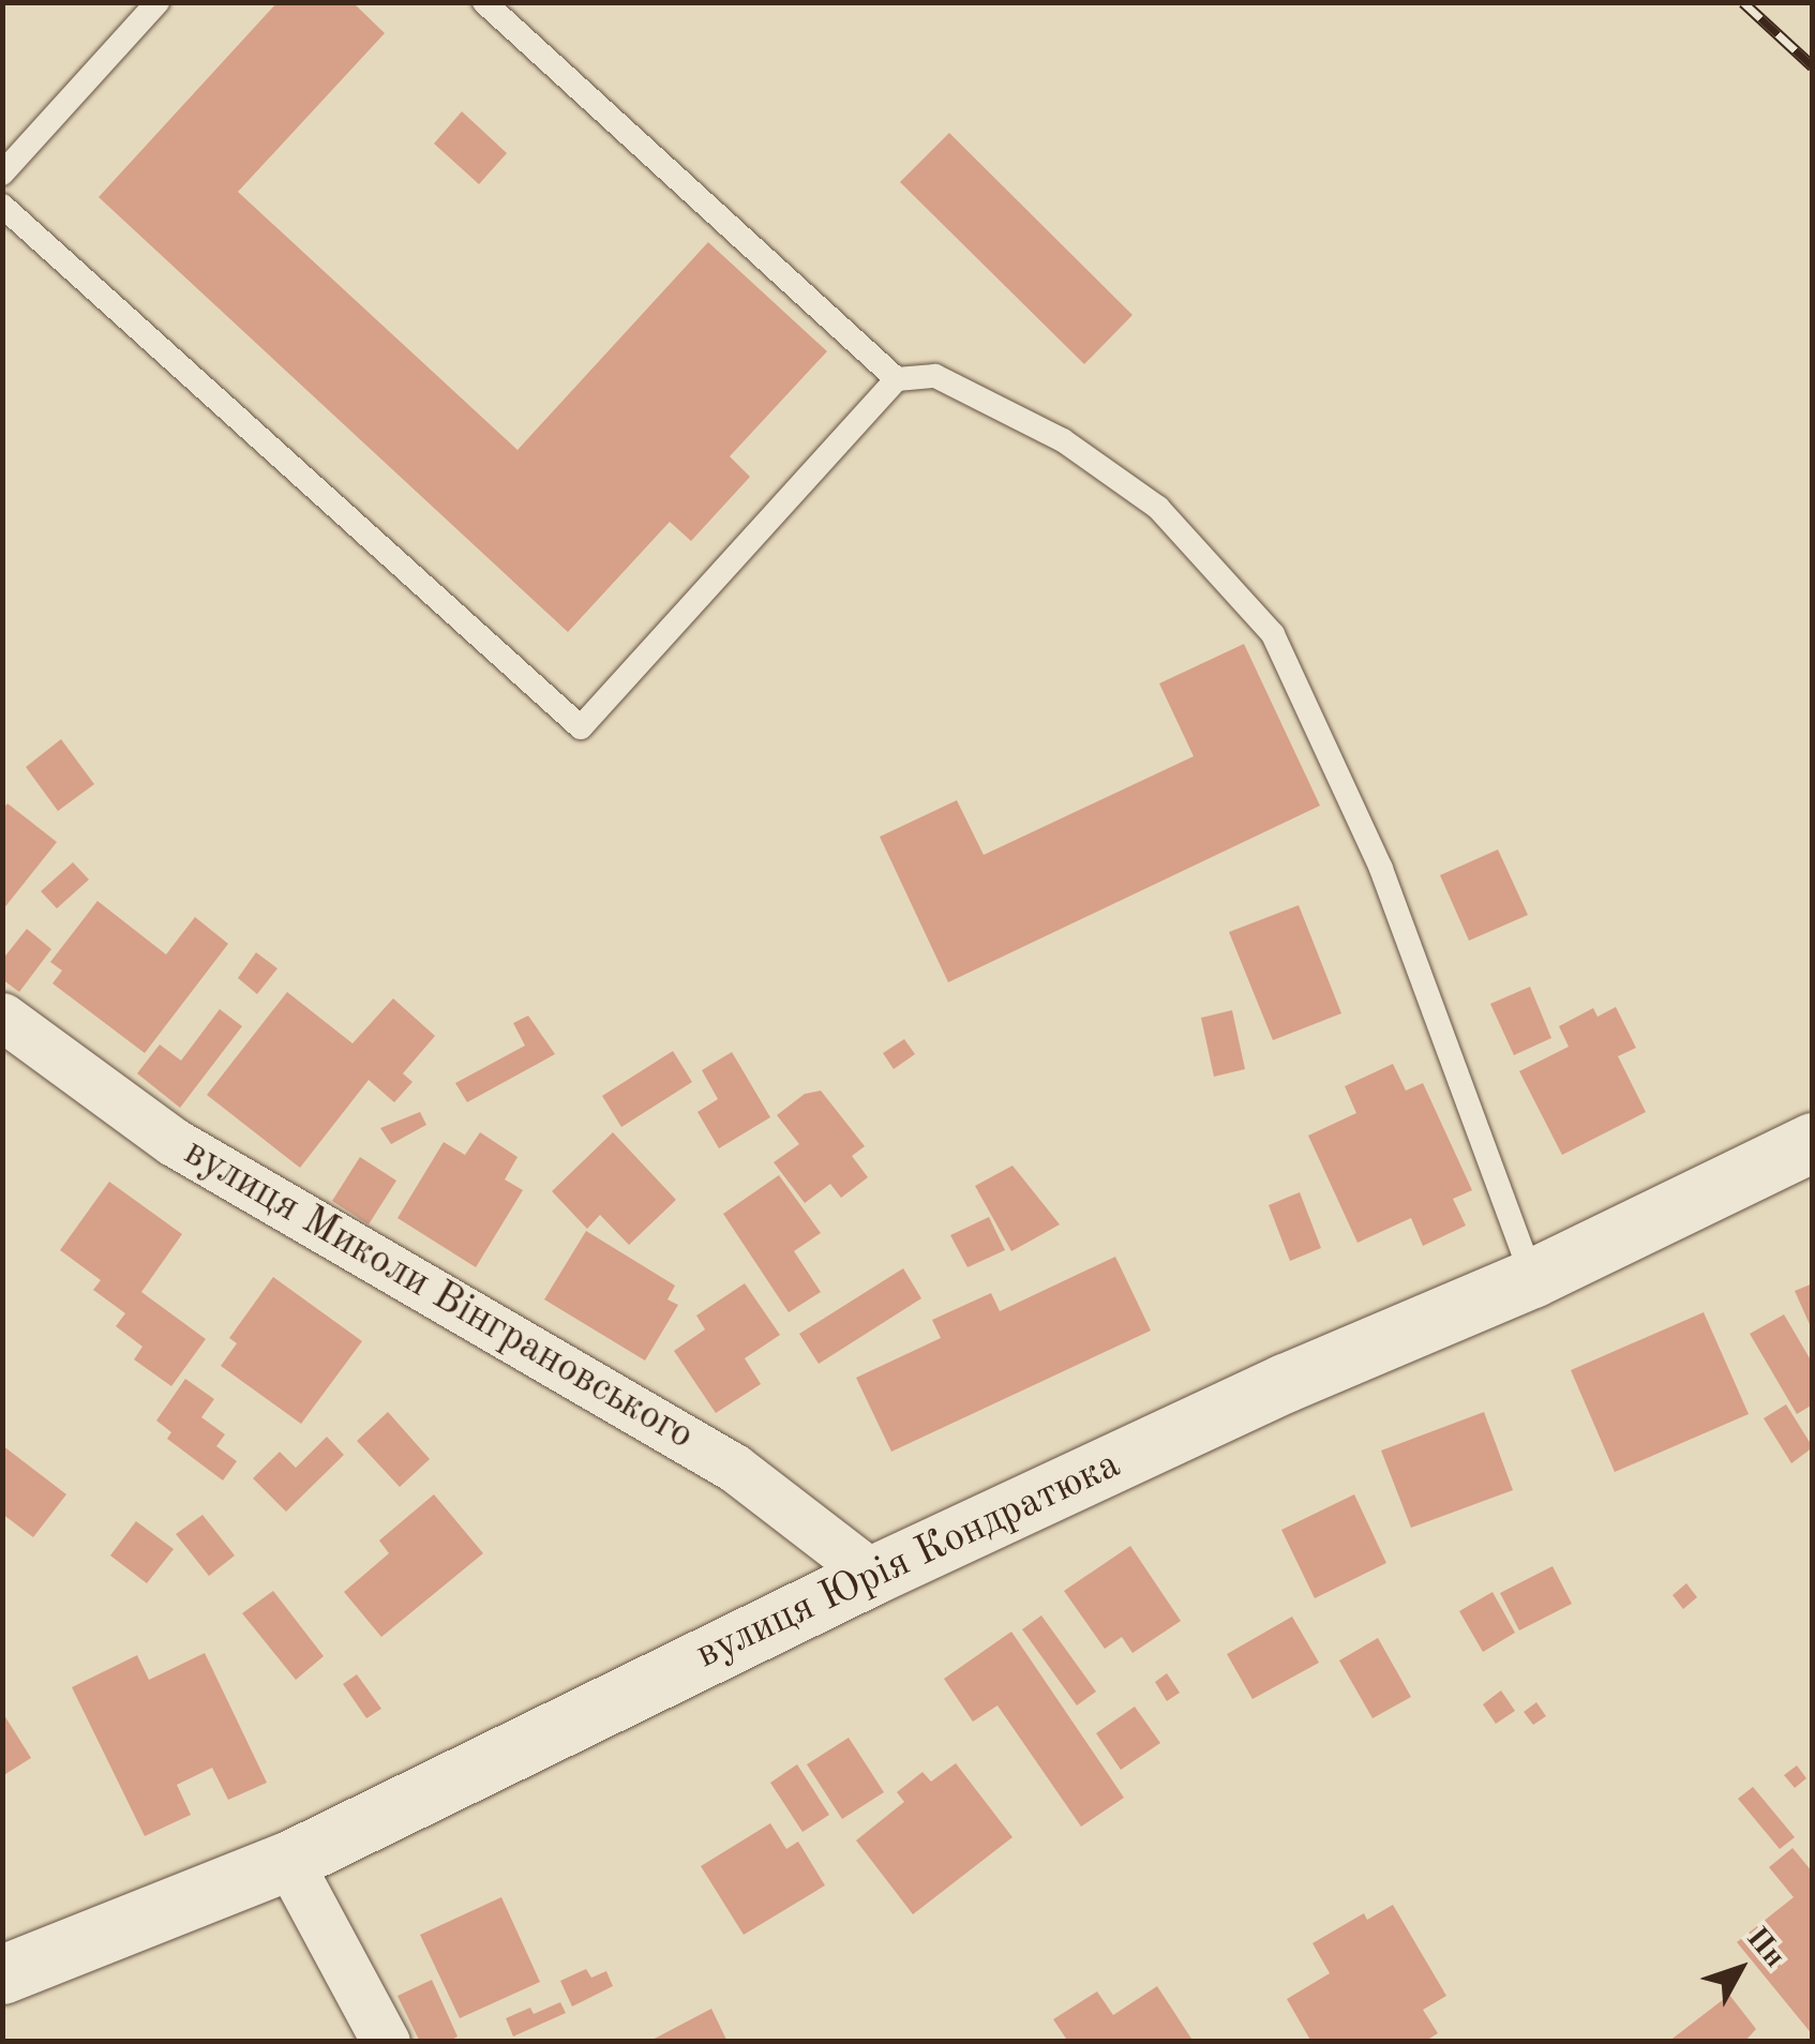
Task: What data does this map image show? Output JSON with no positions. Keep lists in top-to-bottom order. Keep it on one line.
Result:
{"streets":{"street":["вулиця Миколи Вінграновського","вулиця Юрія Кондратюка"]},"crossings":[["вулиця Миколи Вінграновського","вулиця Юрія Кондратюка"]],"north":"top right"}
